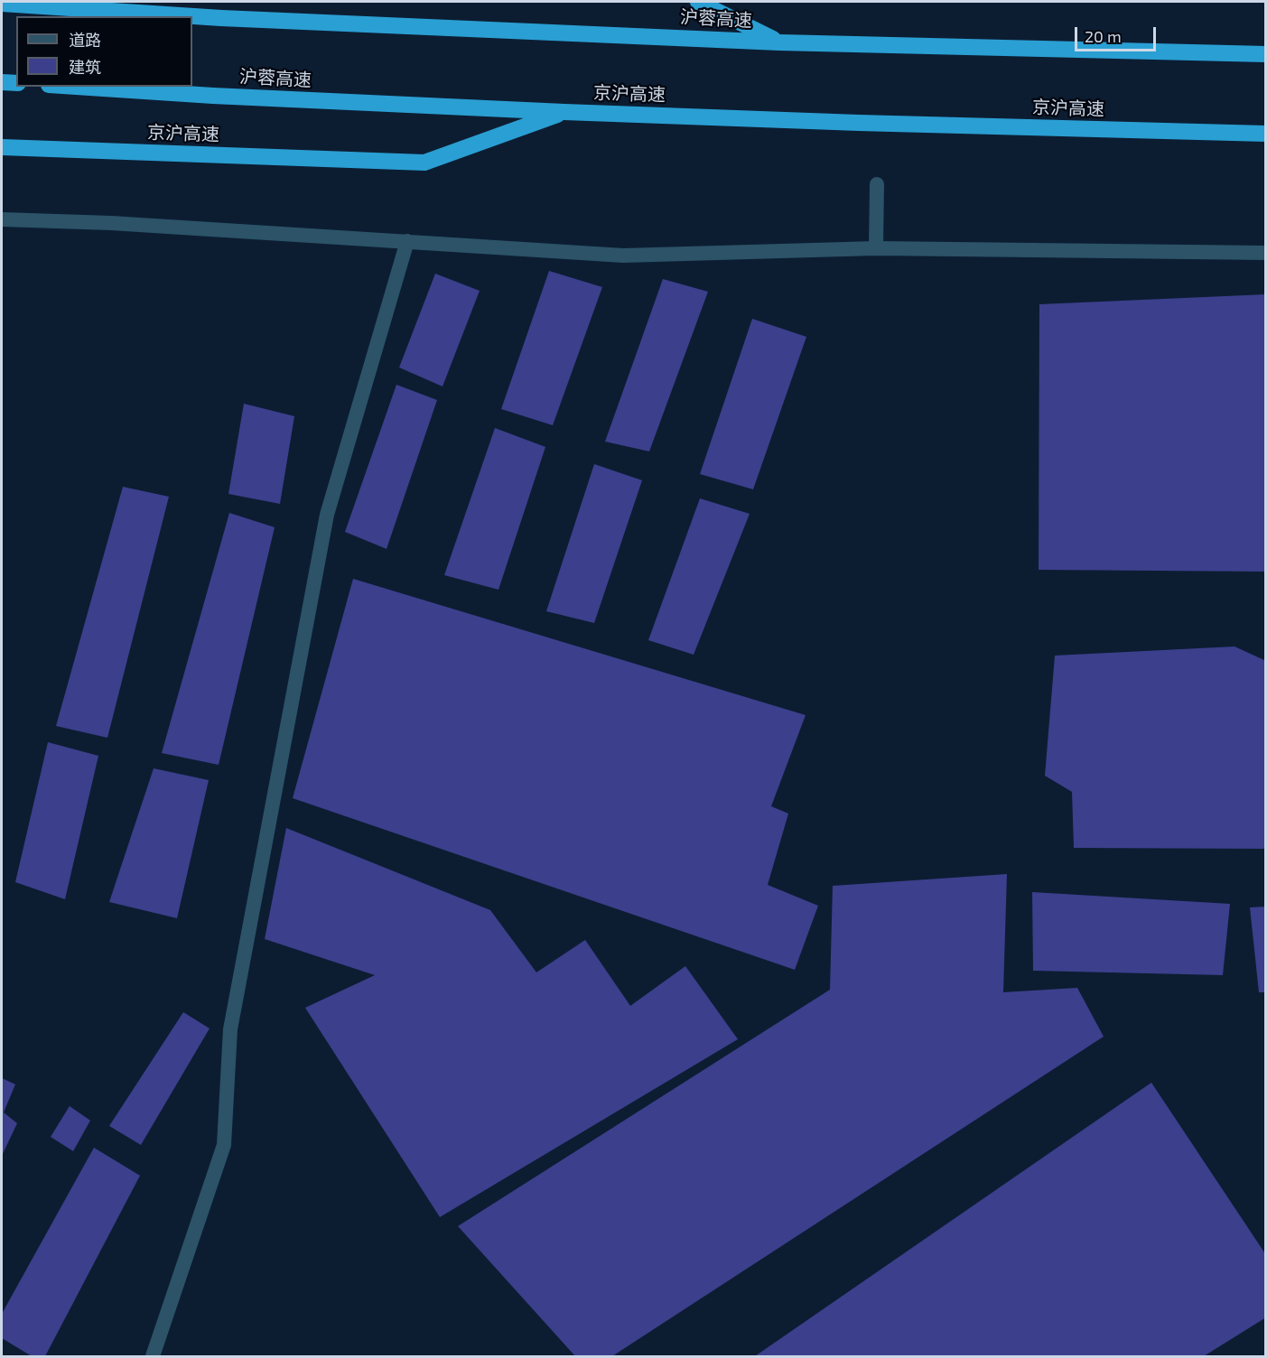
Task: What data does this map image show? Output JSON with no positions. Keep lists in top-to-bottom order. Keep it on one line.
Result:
{"streets":{"highway":["沪蓉高速","京沪高速"]},"crossings":[["沪蓉高速","京沪高速"]],"legend":["道路","建筑"],"scale_bar":"20 m"}
